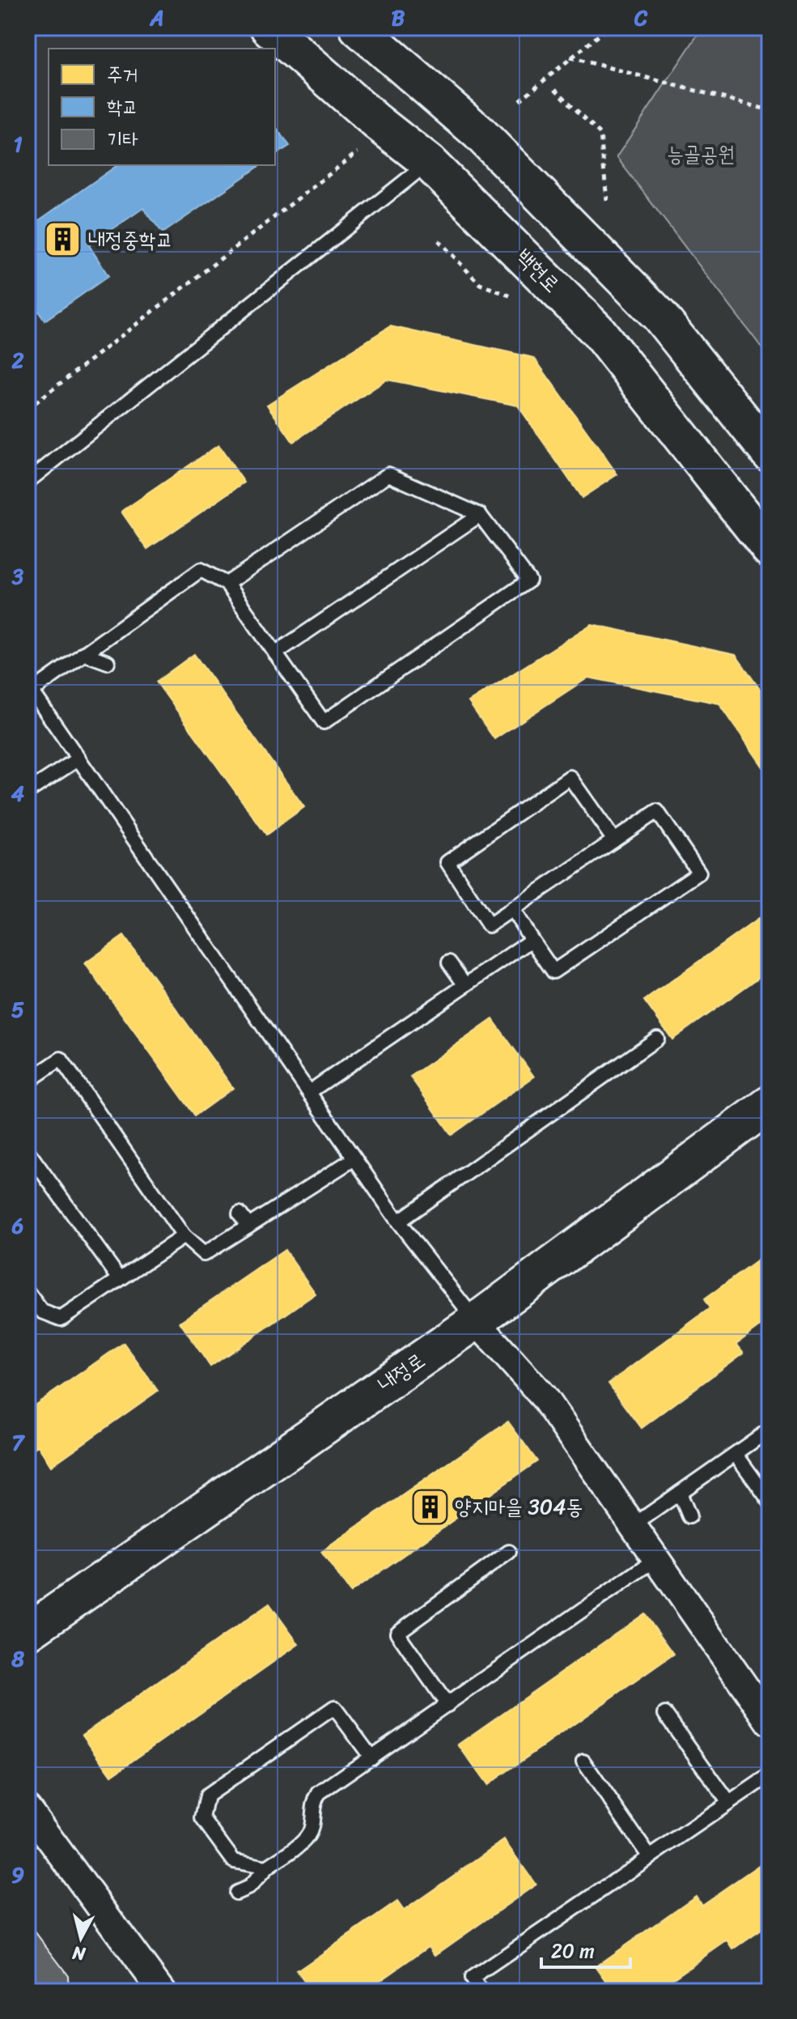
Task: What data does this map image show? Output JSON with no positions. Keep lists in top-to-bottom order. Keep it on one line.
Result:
{"streets":{"main road":["백현로","내정로"]},"parks":["능골공원"],"places":{"building":["내정중학교","양지마을 304동"]},"legend":["주거","학교","기타"],"scale_bar":"20 m","north":"bottom","grid":{"columns":["A","B","C"],"rows":["1","2","3","4","5","6","7","8","9"]}}
